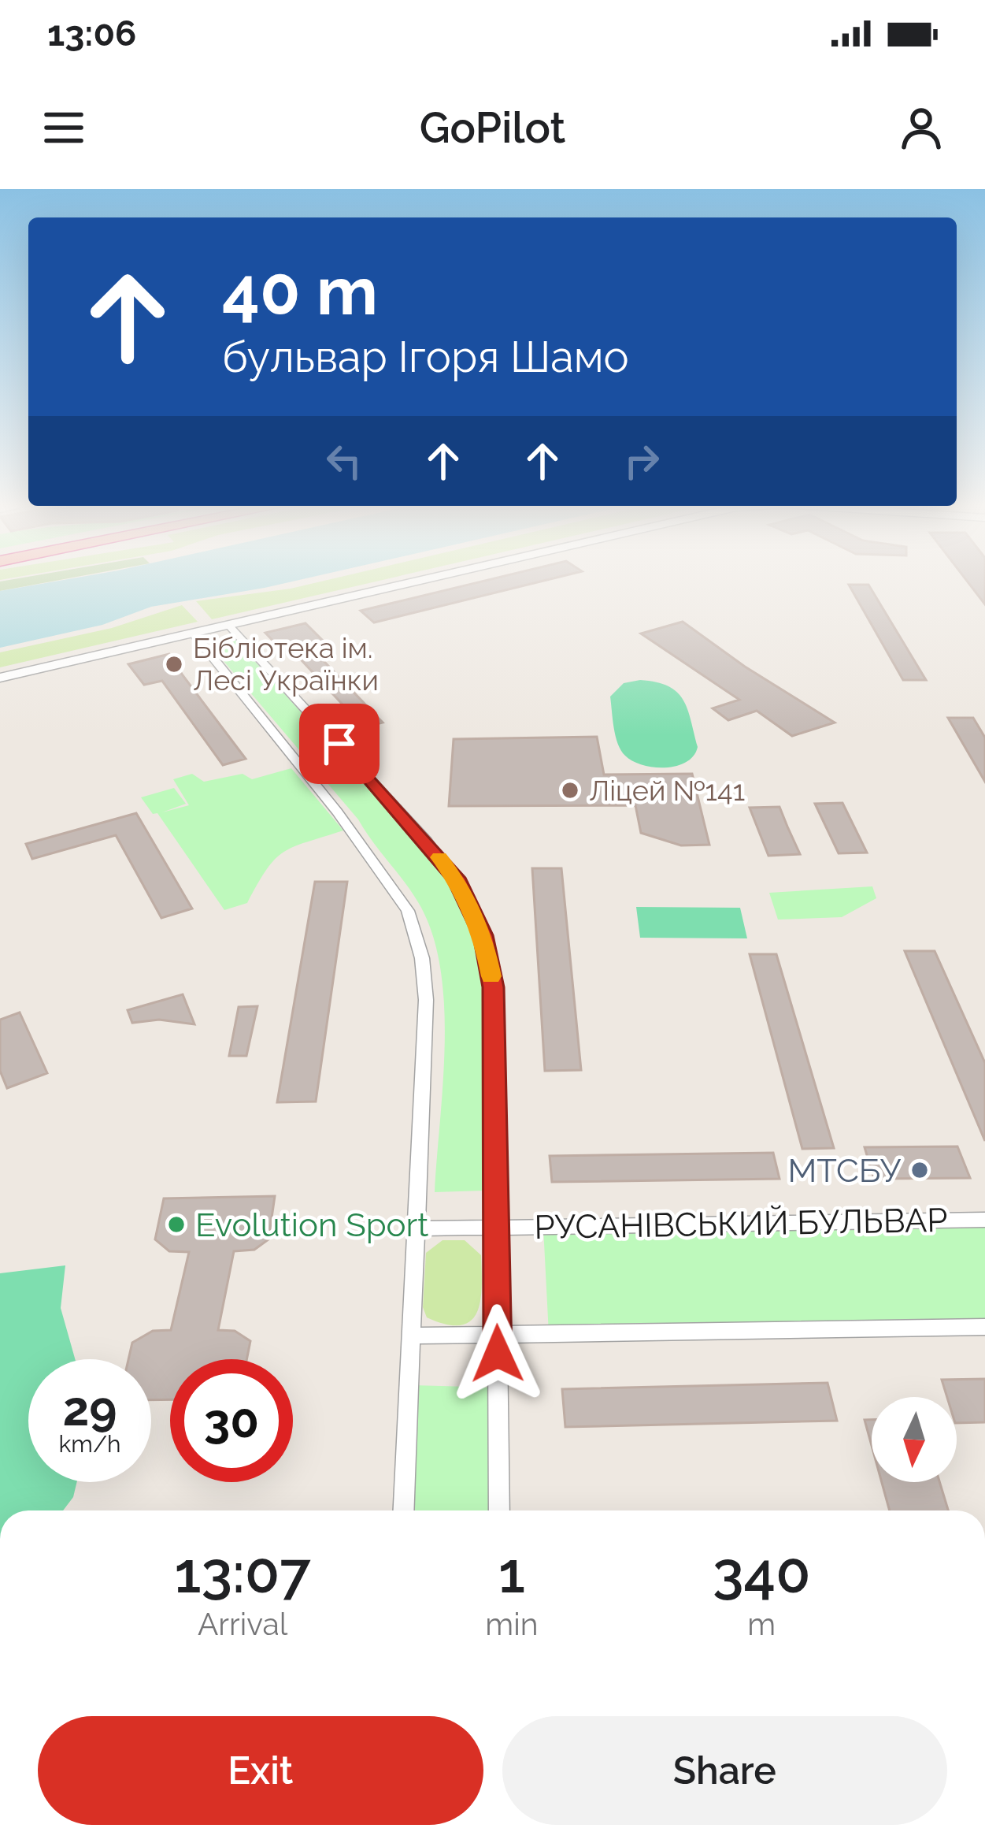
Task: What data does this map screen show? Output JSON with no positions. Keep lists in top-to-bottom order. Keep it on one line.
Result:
{"streets":{"street":["РУСАНІВСЬКИЙ БУЛЬВАР"]},"places":["Бібліотека ім. Лесі Українки","Ліцей №141","МТСБУ","Evolution Sport"],"north":"bottom","page":{"status":"13:06","header":"GoPilot","turn":["40 m","бульвар Ігоря Шамо"],"speed":"29 km/h","limit":"30","eta":["13:07","Arrival","1","min","340","m"],"buttons":["Exit","Share"]}}
